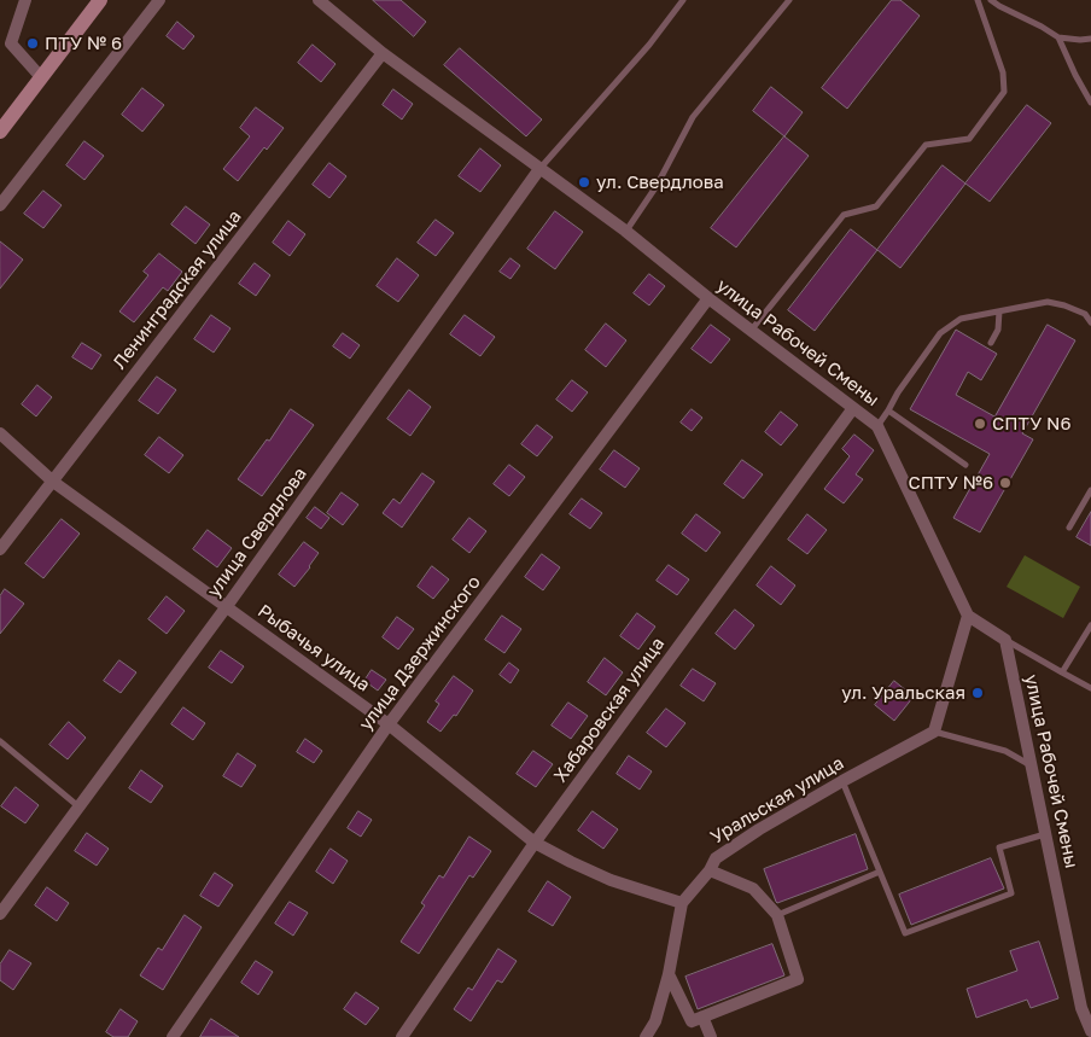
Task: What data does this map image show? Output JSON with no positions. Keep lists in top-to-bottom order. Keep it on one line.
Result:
{"streets":{"street":["Ленинградская улица","улица Рабочей Смены","улица Свердлова","Рыбачья улица","улица Дзержинского","Хабаровская улица","Уральская улица"]},"crossings":[["Ленинградская улица","улица Рабочей Смены"],["Ленинградская улица","Рыбачья улица"],["улица Рабочей Смены","улица Свердлова"],["улица Рабочей Смены","улица Дзержинского"],["улица Рабочей Смены","Хабаровская улица"],["улица Свердлова","Рыбачья улица"],["Рыбачья улица","улица Дзержинского"],["Рыбачья улица","Хабаровская улица"],["Рыбачья улица","Уральская улица"]],"places":["ПТУ № 6","ул. Свердлова","СПТУ N6","СПТУ №6","ул. Уральская"]}
